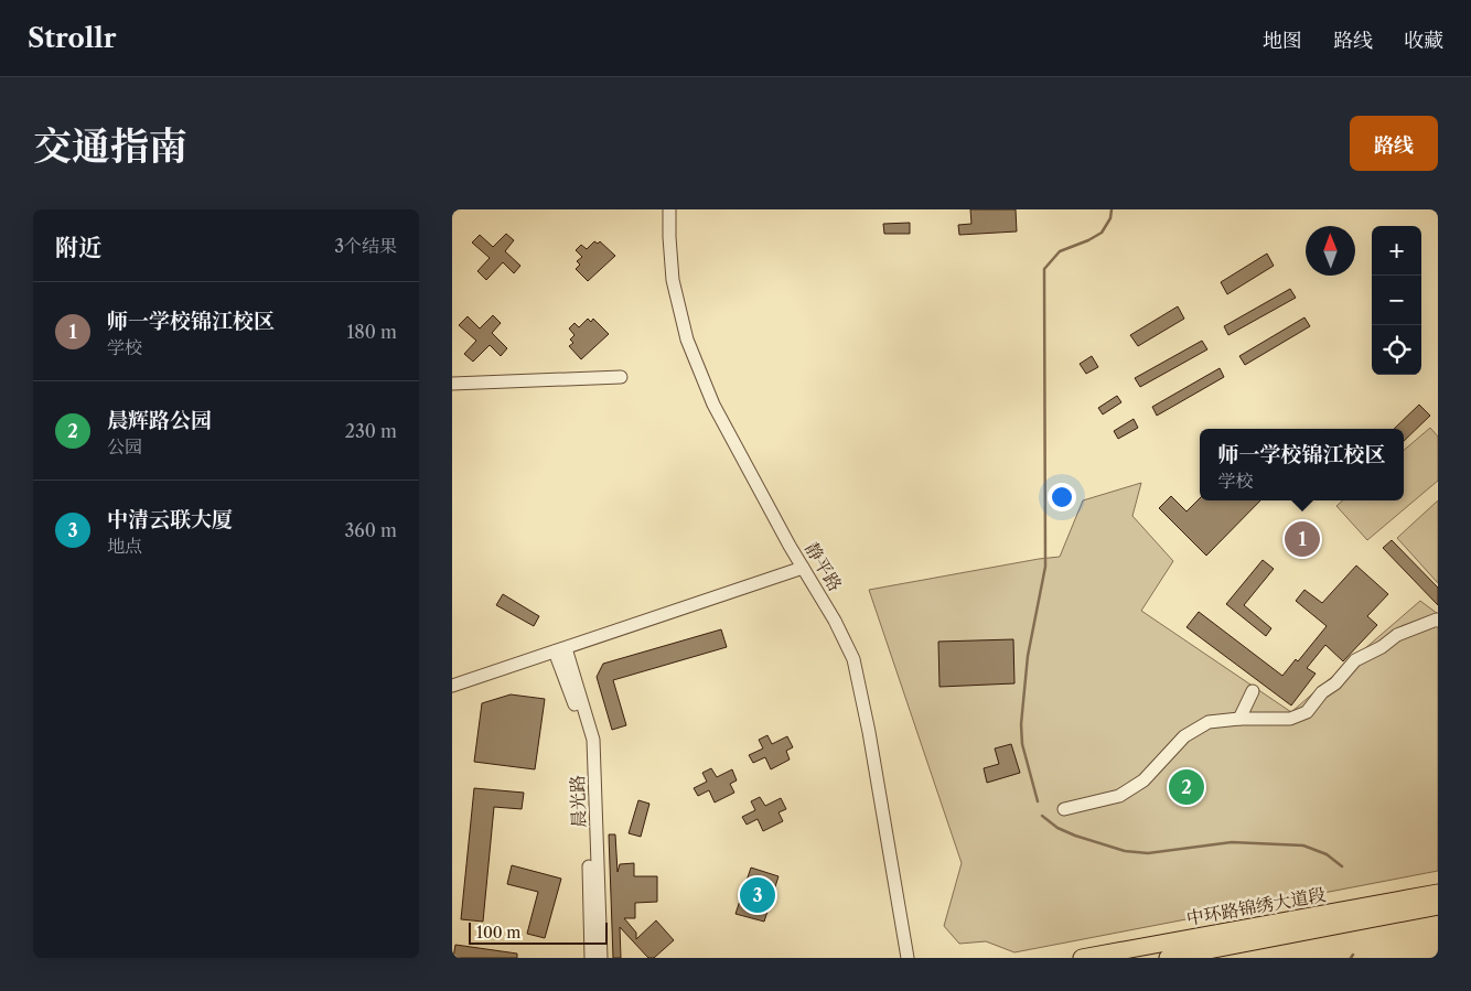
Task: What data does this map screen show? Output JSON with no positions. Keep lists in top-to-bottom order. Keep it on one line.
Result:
{"streets":{"main road":["中环路锦绣大道段"],"street":["静平路","晨光路"]},"scale_bar":"100 m","north":"top","page":{"header":"Strollr","nav":["地图","路线","收藏"],"title":"交通指南","buttons":"路线","heading":["附近","3个结果"],"map_buttons":["+","−"],"list":[{"mark":"1","name":"师一学校锦江校区","note":"学校","value":"180 m"},{"mark":"2","name":"晨辉路公园","note":"公园","value":"230 m"},{"mark":"3","name":"中清云联大厦","note":"地点","value":"360 m"}],"popup":["师一学校锦江校区","学校"],"pins":["1","2","3"],"scale":"100 m"}}
